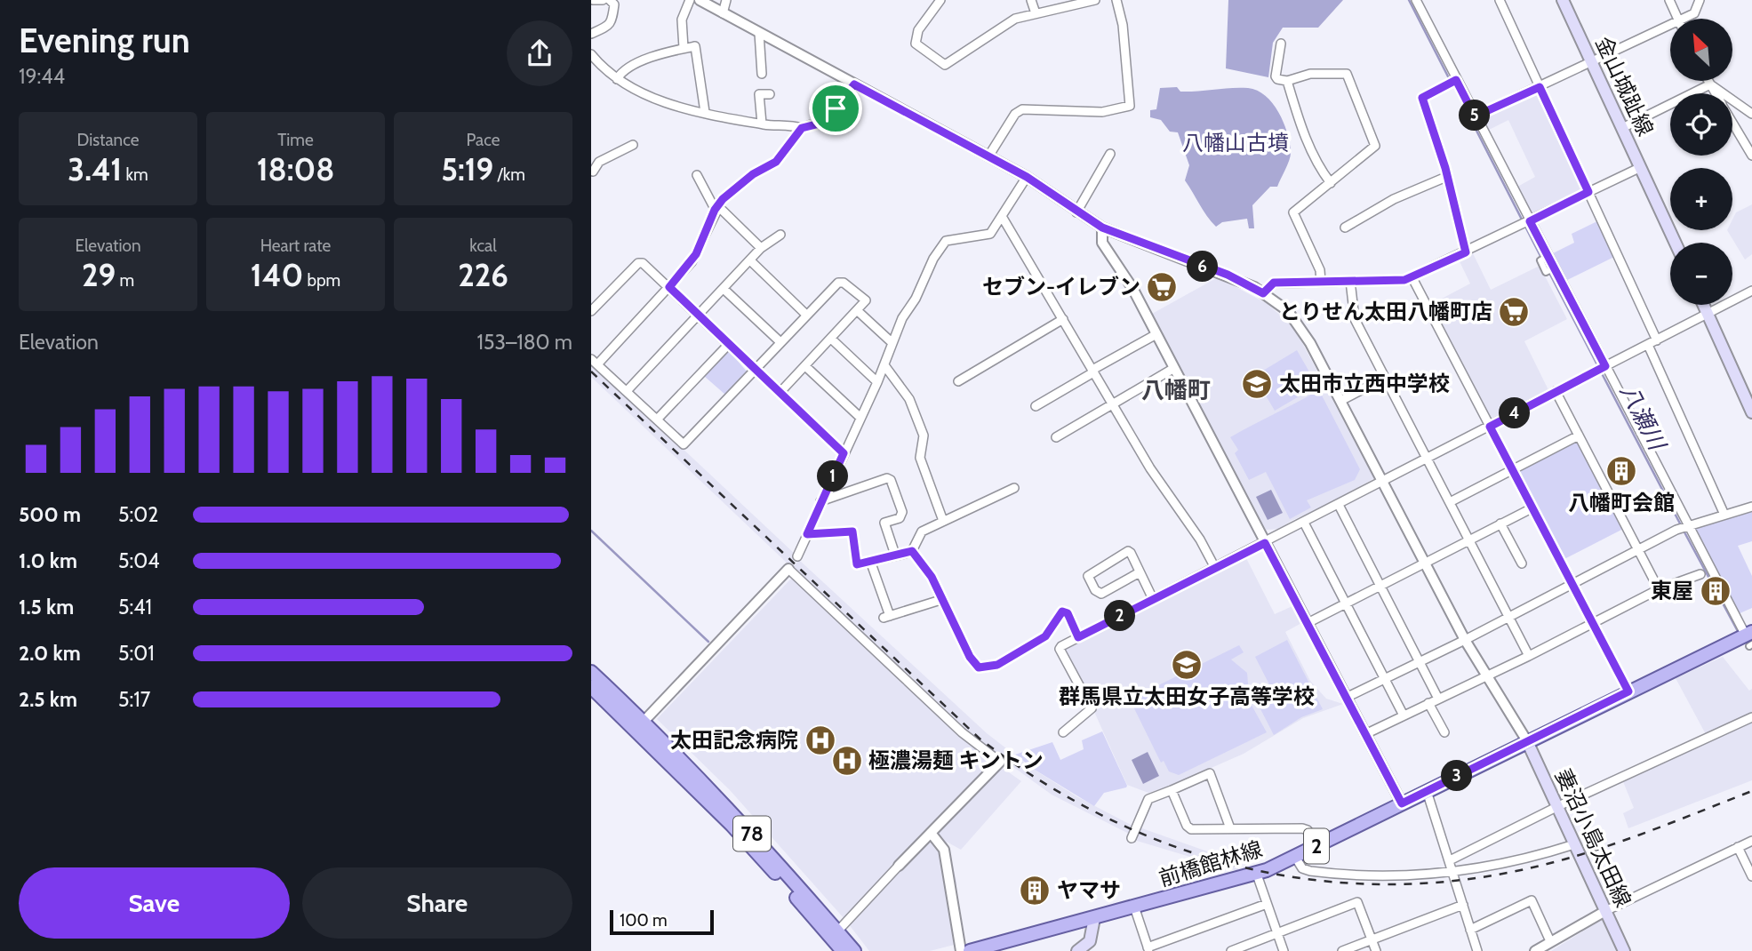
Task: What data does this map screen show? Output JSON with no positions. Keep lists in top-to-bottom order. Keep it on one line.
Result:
{"streets":{"main road":["金山城趾線","78","妻沼小島太田線","2","前橋館林線"]},"crossings":[["妻沼小島太田線","前橋館林線"]],"districts":["八幡町"],"water":["八瀬川"],"parks":["八幡山古墳"],"places":{"supermarket":["セブン-イレブン","とりせん太田八幡町店"],"school or university":["太田市立西中学校","群馬県立太田女子高等学校"],"building":["八幡町会館","東屋","ヤマサ"],"hospital":["太田記念病院","極濃湯麺 キントン"]},"scale_bar":"100 m","north":"top left","page":{"heading":["Evening run","19:44"],"map_buttons":["+","−"],"pins":["5","6","4","1","2","3"],"stats":[["Distance","3.41 km"],["Time","18:08"],["Pace","5:19 /km"],["Elevation","29 m"],["Heart rate","140 bpm"],["kcal","226"]],"chart":["Elevation","153–180 m"],"list":[{"name":"500 m","note":"5:02"},{"name":"1.0 km","note":"5:04"},{"name":"1.5 km","note":"5:41"},{"name":"2.0 km","note":"5:01"},{"name":"2.5 km","note":"5:17"}],"buttons":["Save","Share"],"scale":"100 m"}}
